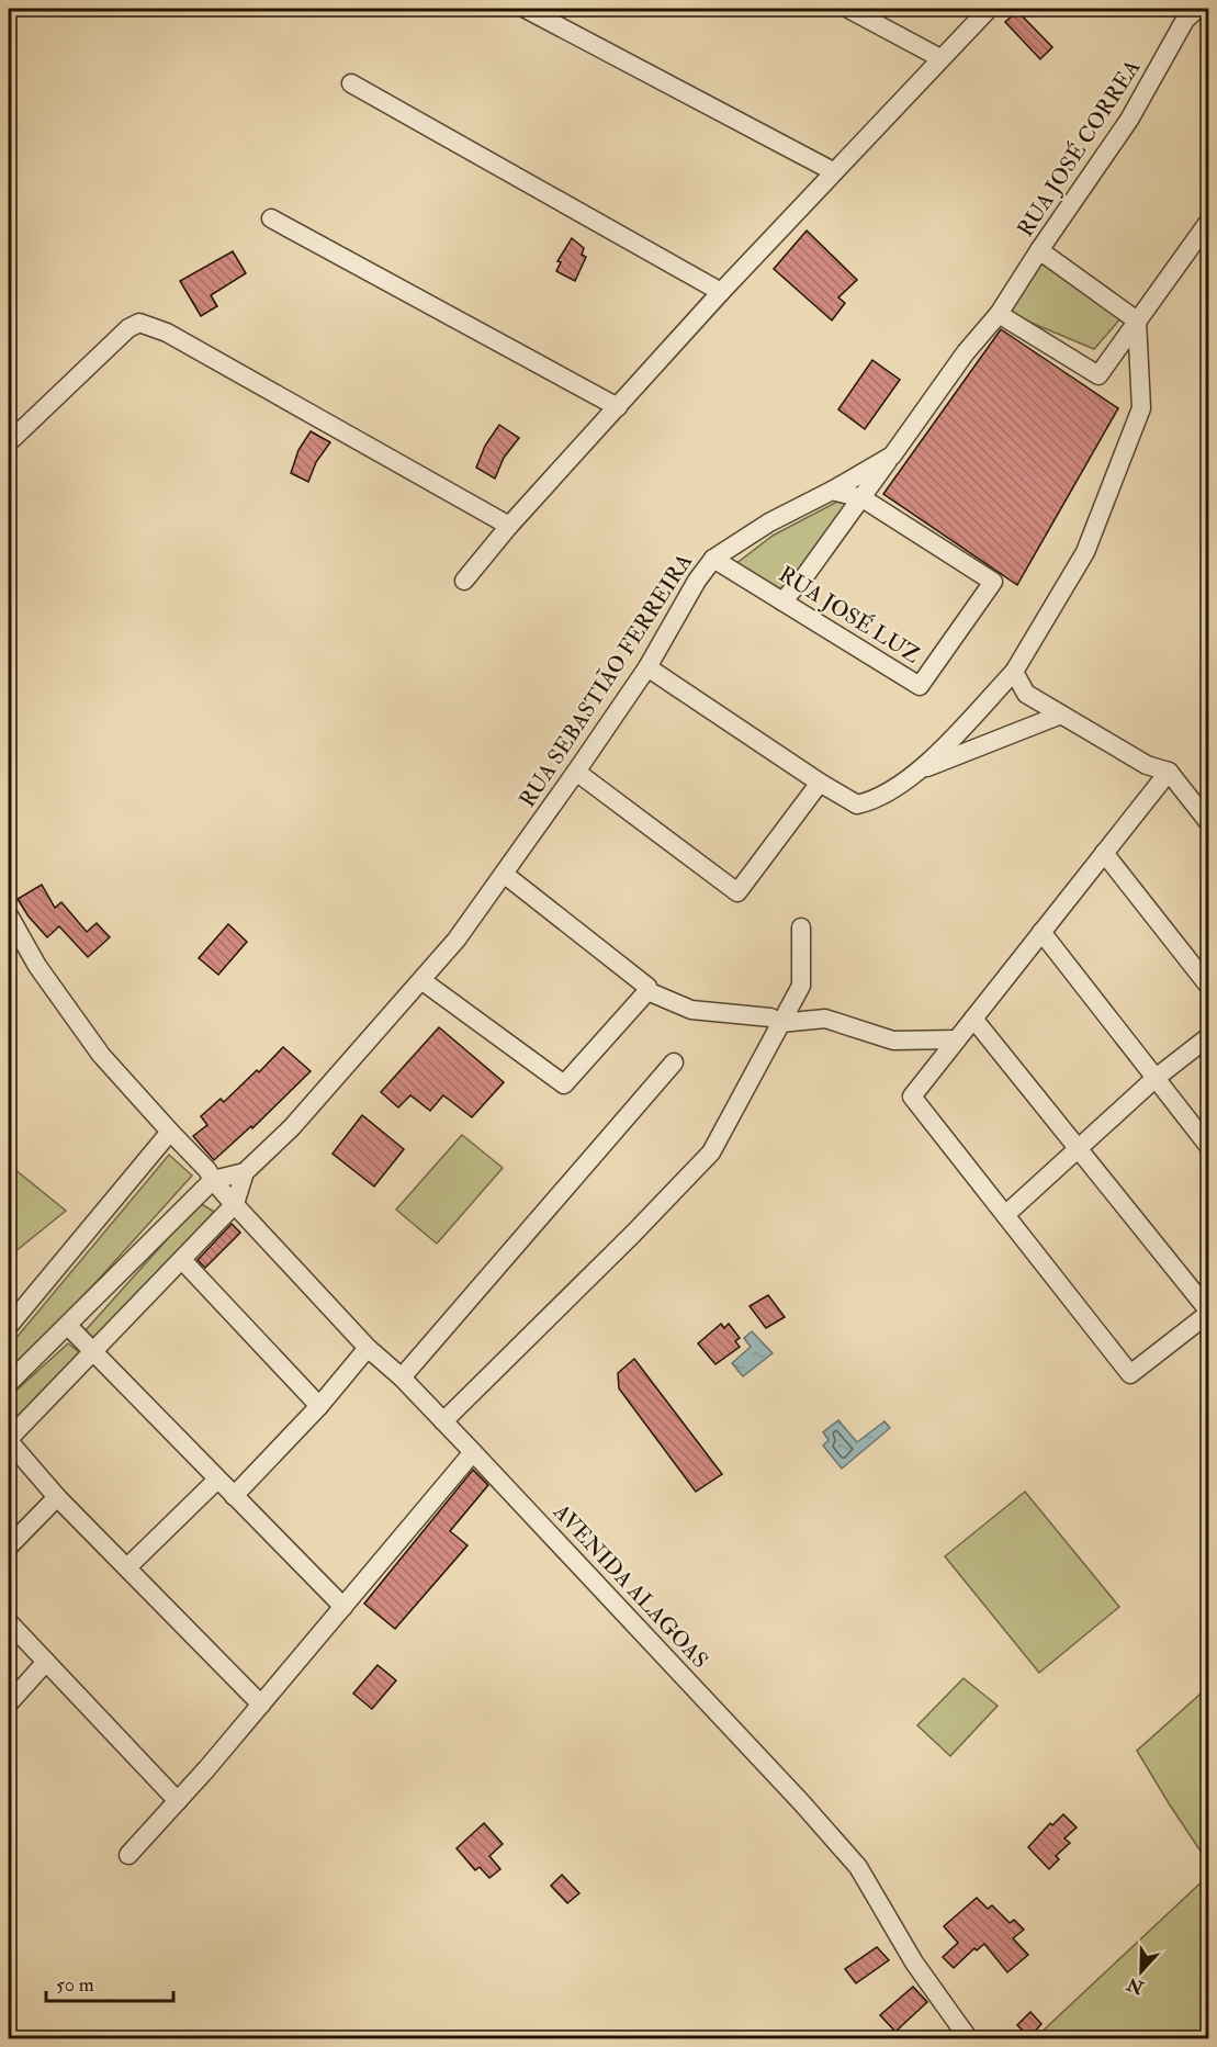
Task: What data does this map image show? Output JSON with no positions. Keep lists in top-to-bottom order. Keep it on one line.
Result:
{"streets":{"street":["RUA JOSÉ CORREA","RUA JOSÉ LUZ","RUA SEBASTIÃO FERREIRA","AVENIDA ALAGOAS"]},"crossings":[["RUA JOSÉ CORREA","RUA SEBASTIÃO FERREIRA"],["RUA JOSÉ LUZ","RUA SEBASTIÃO FERREIRA"],["RUA SEBASTIÃO FERREIRA","AVENIDA ALAGOAS"]],"scale_bar":"50 m","north":"bottom"}
